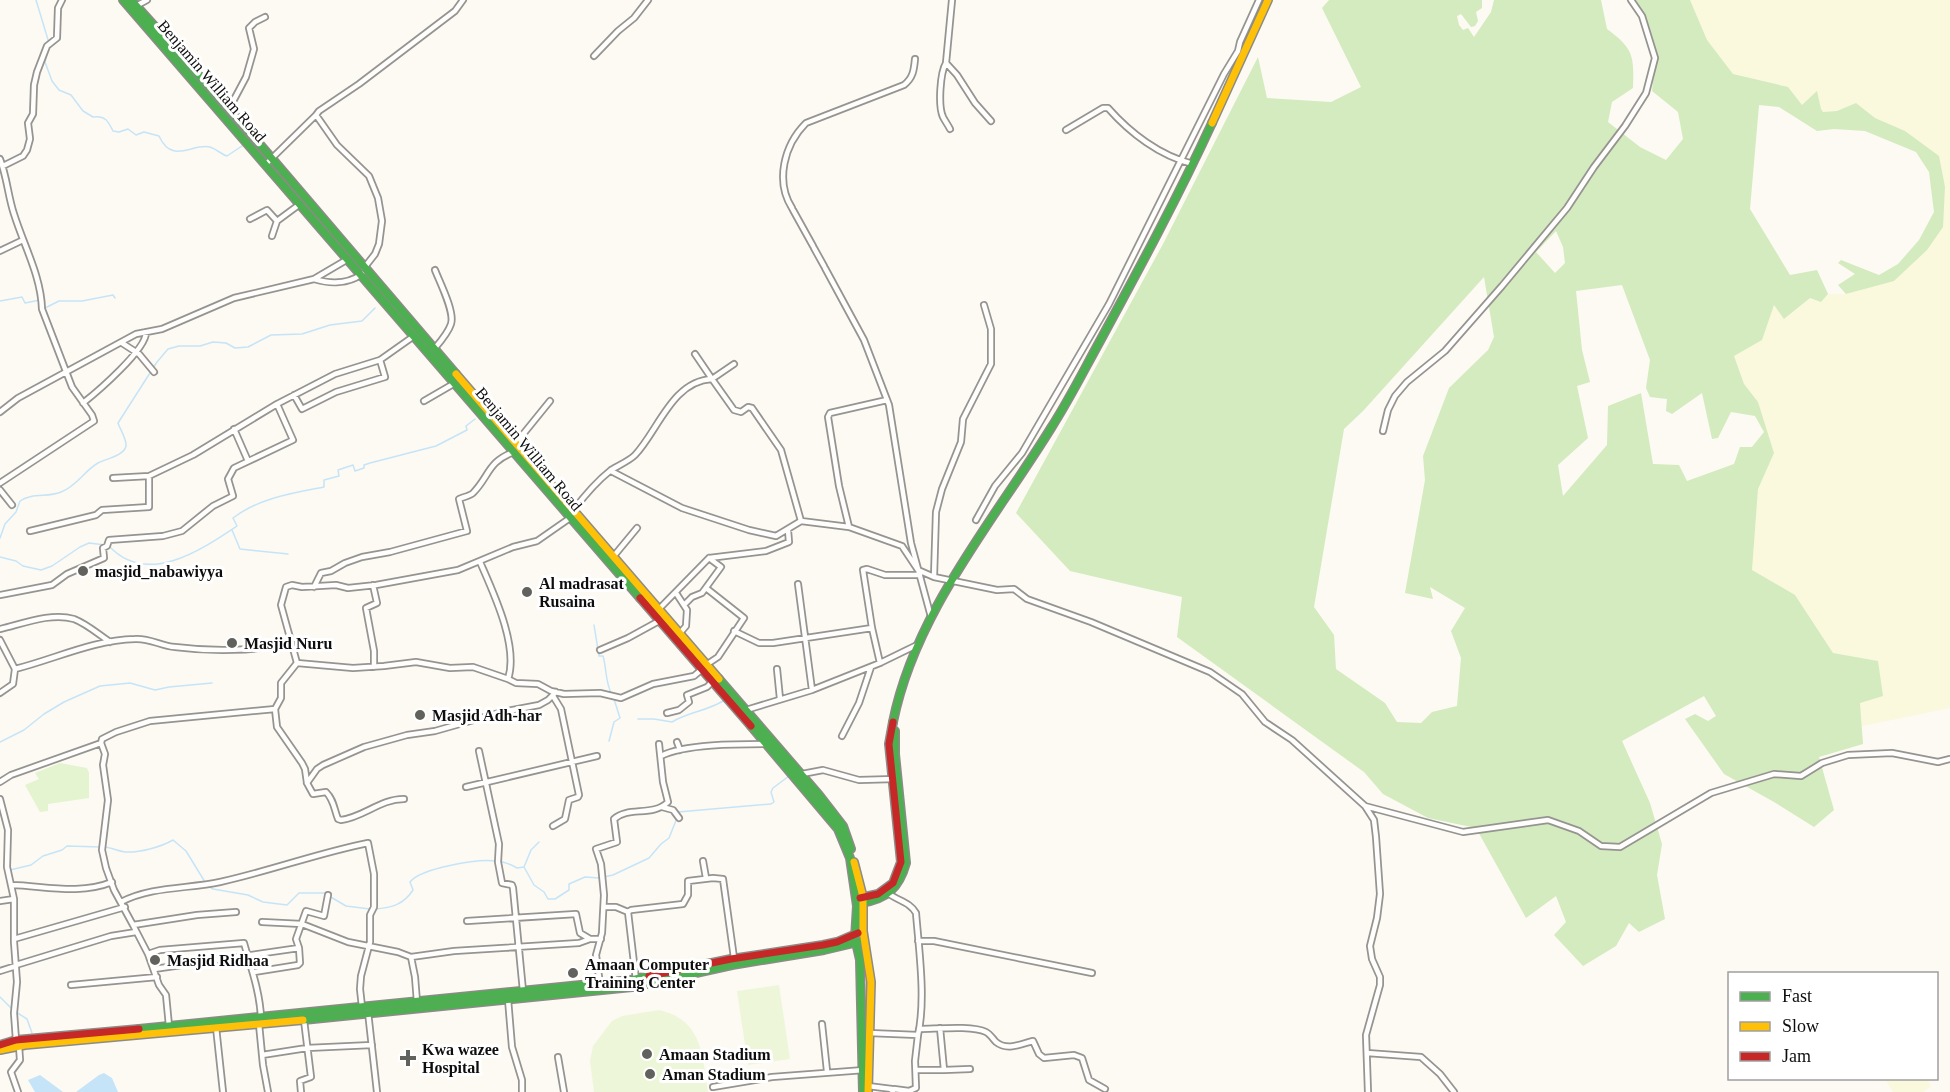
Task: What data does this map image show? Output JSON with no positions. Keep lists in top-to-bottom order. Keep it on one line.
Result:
{"streets":{"main road":["Benjamin William Road"]},"places":{"other":["masjid_nabawiyya","Al madrasat Rusaina","Masjid Nuru","Masjid Adh-har","Masjid Ridhaa","Amaan Computer Training Center","Amaan Stadium","Aman Stadium"],"health":["Kwa wazee Hospital"]},"legend":["Fast","Slow","Jam"]}
